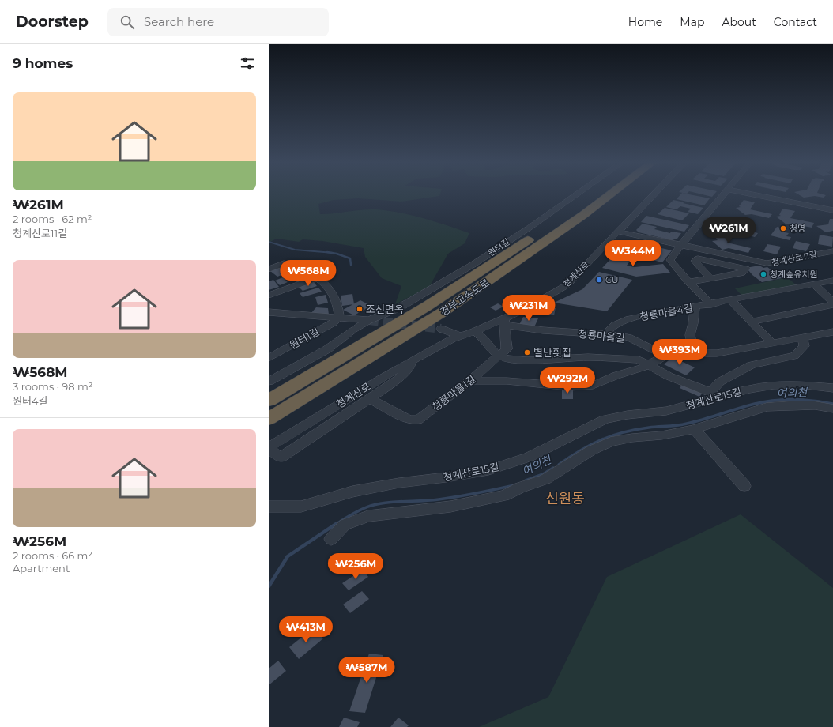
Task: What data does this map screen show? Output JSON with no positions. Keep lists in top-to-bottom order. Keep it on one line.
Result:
{"streets":{"highway":["경부고속도로"],"street":["원터길","청계산로11길","청계산로","청룡마을4길","청룡마을길","원터1길","청룡마을1길","청계산로15길"]},"crossings":[["원터길","원터1길"],["청계산로11길","청계산로"],["청계산로","청룡마을길"],["청계산로","청룡마을1길"],["청룡마을4길","청룡마을길"],["청룡마을길","청룡마을1길"]],"districts":["신원동"],"water":["여의천"],"places":["청명","청계숲유치원","CU","조선면옥","별난횟집"],"page":{"header":"Doorstep","search":"Search here","nav":["Home","Map","About","Contact"],"heading":"9 homes","list":[{"name":"₩261M","note":"2 rooms · 62 m² · 청계산로11길"},{"name":"₩568M","note":"3 rooms · 98 m² · 원터4길"},{"name":"₩256M","note":"2 rooms · 66 m² · Apartment"}],"price":["₩261M","₩344M","₩568M","₩231M","₩393M","₩292M","₩256M","₩413M","₩587M"]}}
